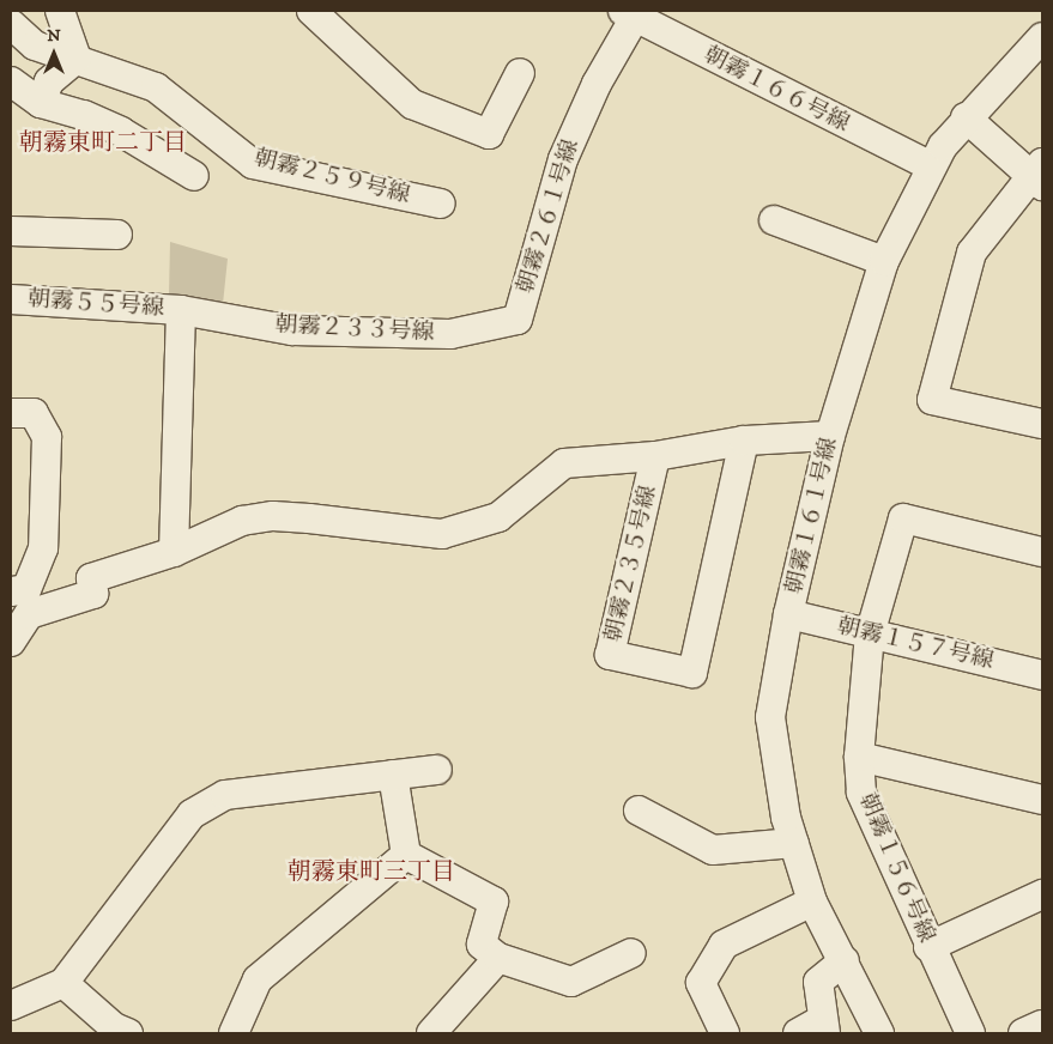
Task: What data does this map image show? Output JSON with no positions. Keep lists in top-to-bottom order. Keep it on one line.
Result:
{"streets":{"street":["朝霧１６６号線","朝霧２５９号線","朝霧２６１号線","朝霧５５号線","朝霧２３３号線","朝霧１６１号線","朝霧２３５号線","朝霧１５７号線","朝霧１５６号線"]},"crossings":[["朝霧１６６号線","朝霧２６１号線"],["朝霧１６６号線","朝霧１６１号線"],["朝霧２６１号線","朝霧２３３号線"],["朝霧５５号線","朝霧２３３号線"],["朝霧１６１号線","朝霧２３５号線"],["朝霧１６１号線","朝霧１５７号線"],["朝霧１５７号線","朝霧１５６号線"]],"districts":["朝霧東町二丁目","朝霧東町三丁目"],"north":"top"}
